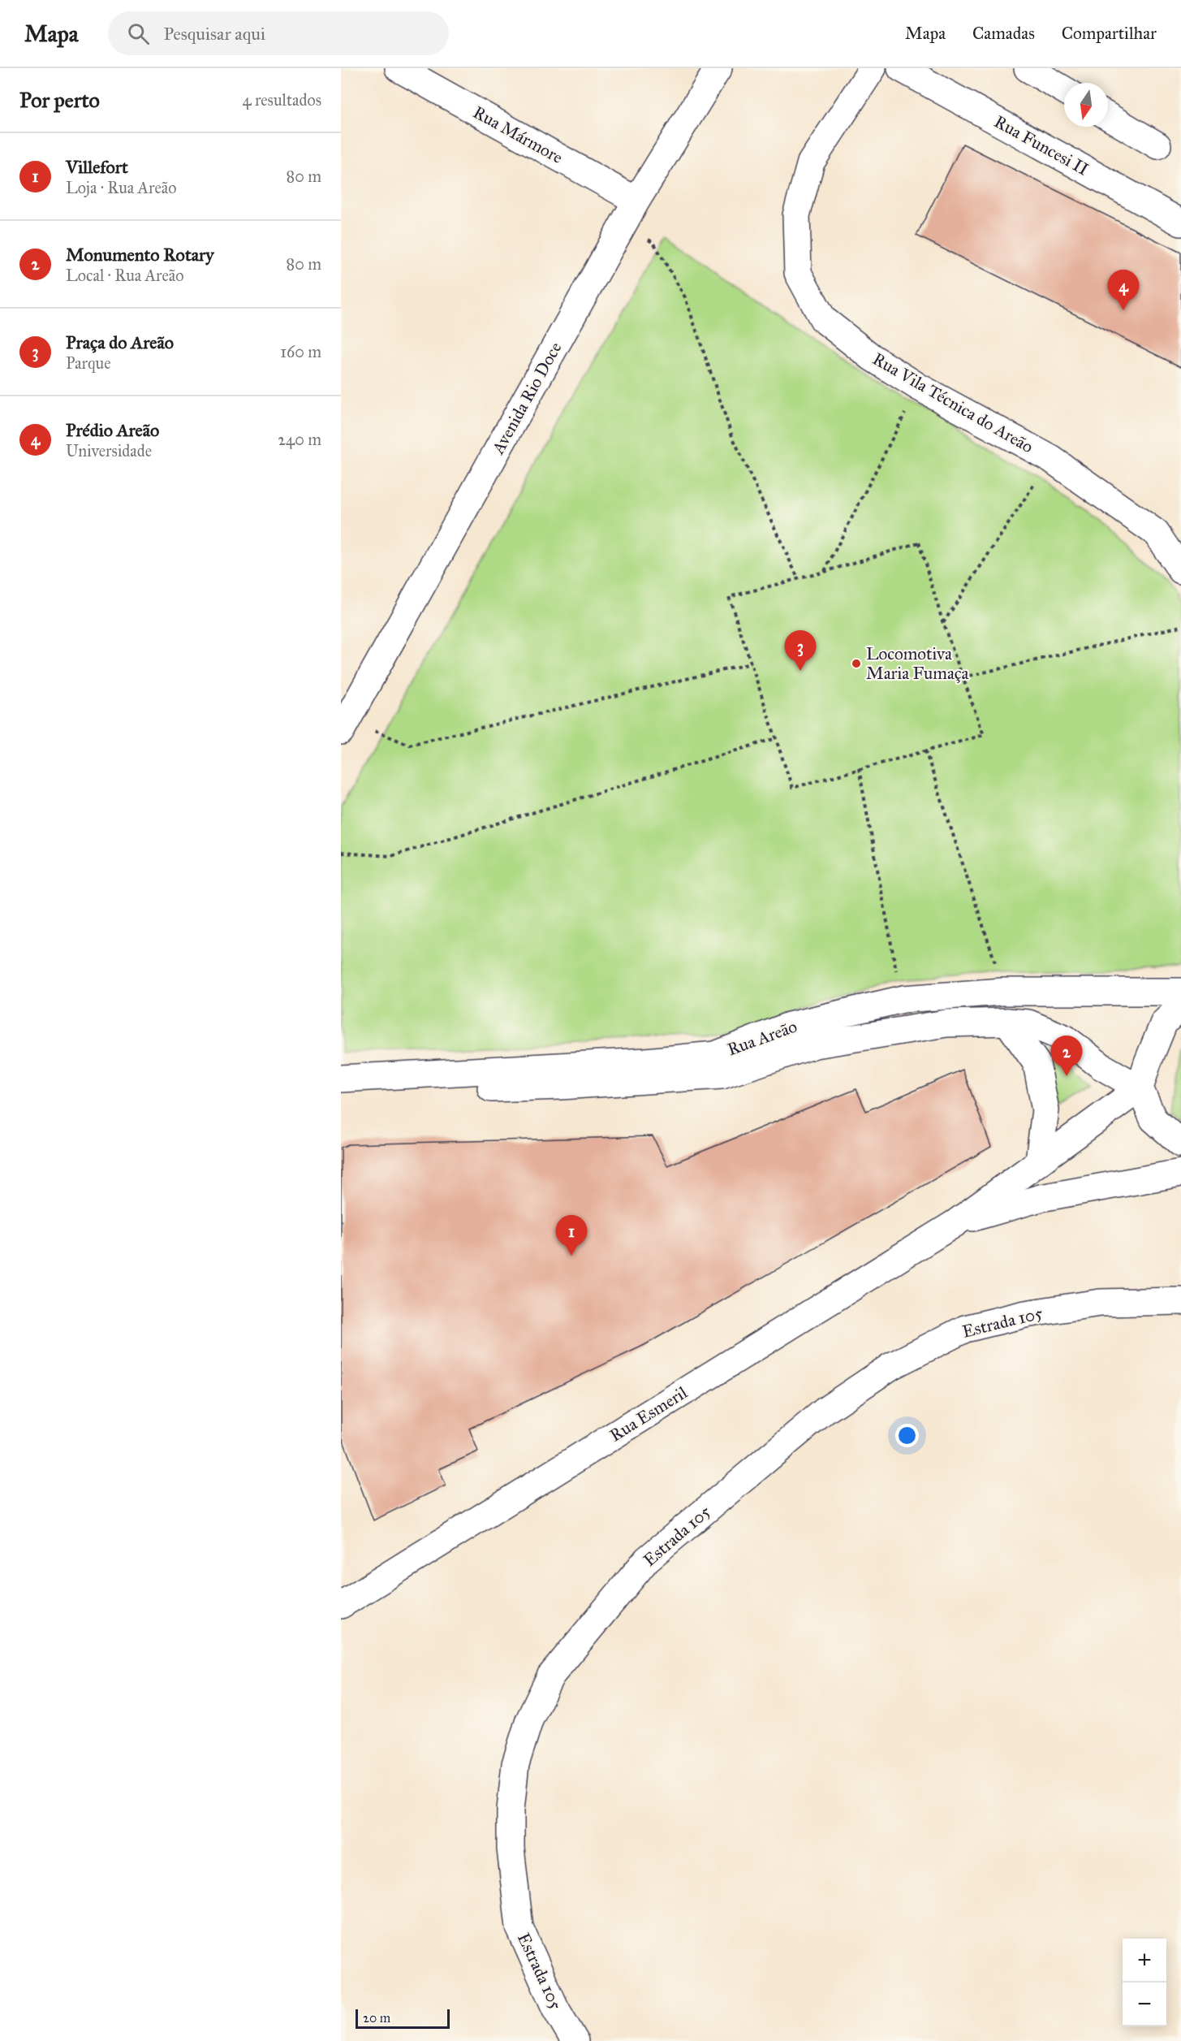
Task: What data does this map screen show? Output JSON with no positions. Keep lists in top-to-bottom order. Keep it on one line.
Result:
{"streets":{"street":["Rua Mármore","Rua Funcesi II","Avenida Rio Doce","Rua Vila Técnica do Areão","Rua Areão","Estrada 105","Rua Esmeril"]},"crossings":[["Rua Mármore","Avenida Rio Doce"]],"places":["Locomotiva Maria Fumaça"],"scale_bar":"20 m","north":"bottom","page":{"header":"Mapa","search":"Pesquisar aqui","nav":["Mapa","Camadas","Compartilhar"],"heading":["Por perto","4 resultados"],"list":[{"mark":"1","name":"Villefort","note":"Loja · Rua Areão","value":"80 m"},{"mark":"2","name":"Monumento Rotary","note":"Local · Rua Areão","value":"80 m"},{"mark":"3","name":"Praça do Areão","note":"Parque","value":"160 m"},{"mark":"4","name":"Prédio Areão","note":"Universidade","value":"240 m"}],"pins":["4","3","2","1"],"map_buttons":["+","−"],"scale":"20 m"}}
